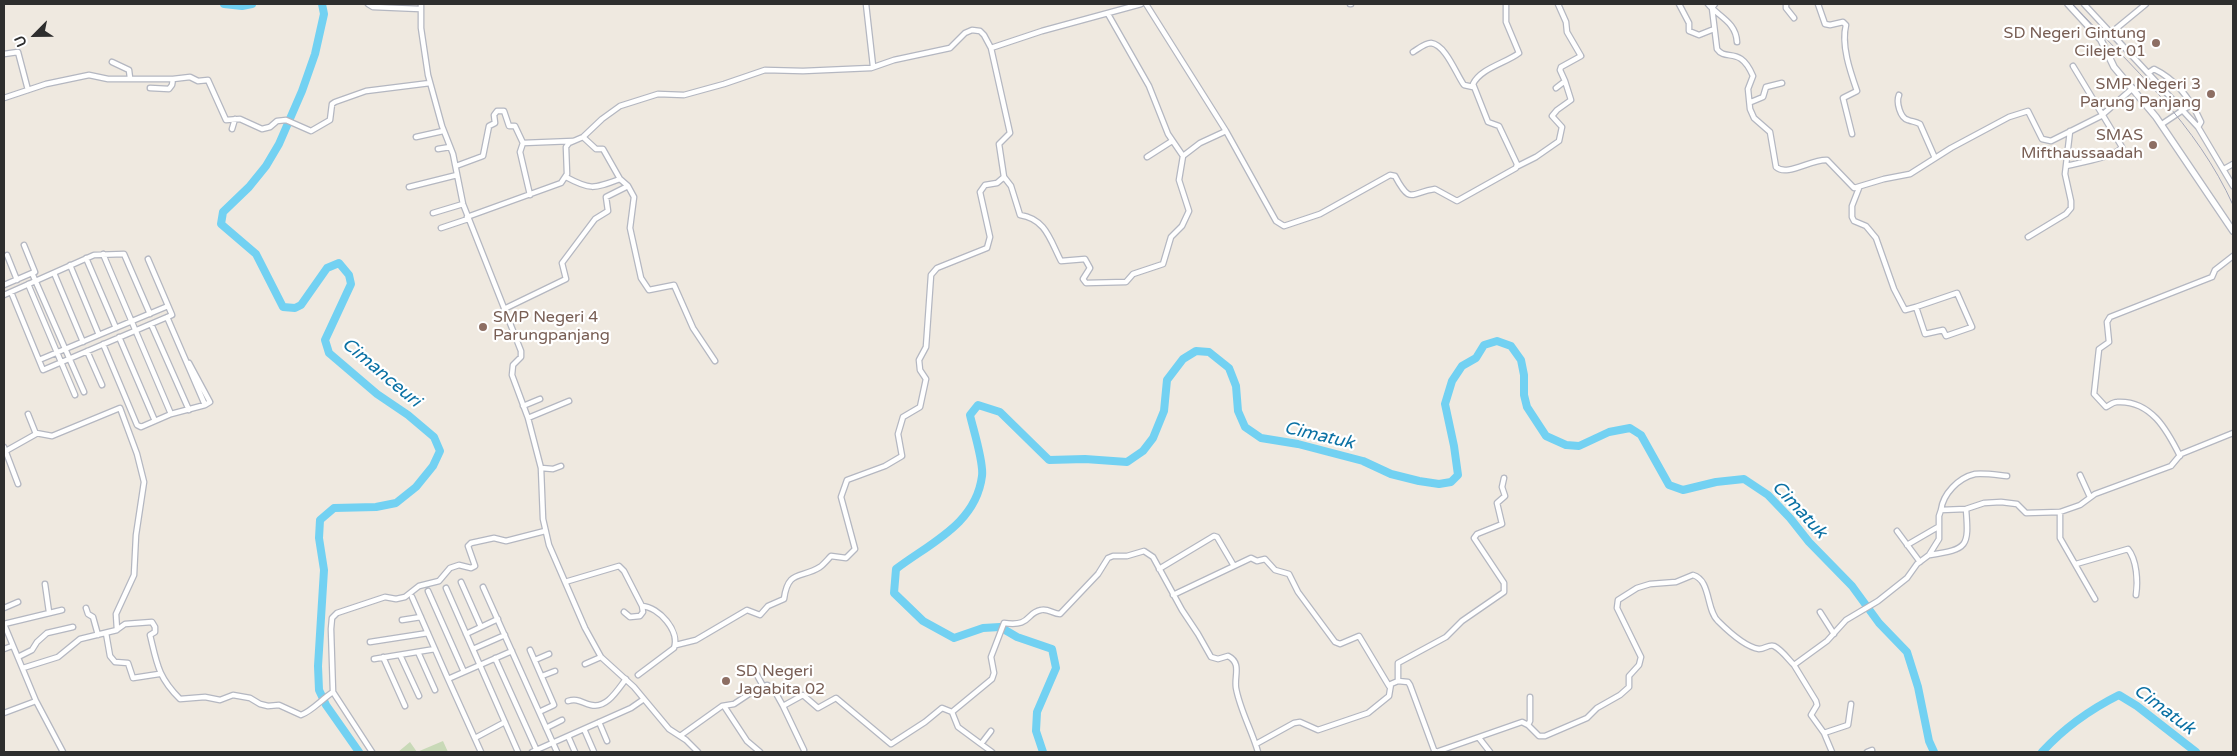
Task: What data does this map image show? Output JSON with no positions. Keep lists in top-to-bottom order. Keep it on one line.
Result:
{"water":["Cimanceuri","Cimatuk"],"places":["SD Negeri Gintung Cilejet 01","SMP Negeri 3 Parung Panjang","SMAS Mifthaussaadah","SMP Negeri 4 Parungpanjang","SD Negeri Jagabita 02"],"north":"bottom left"}
